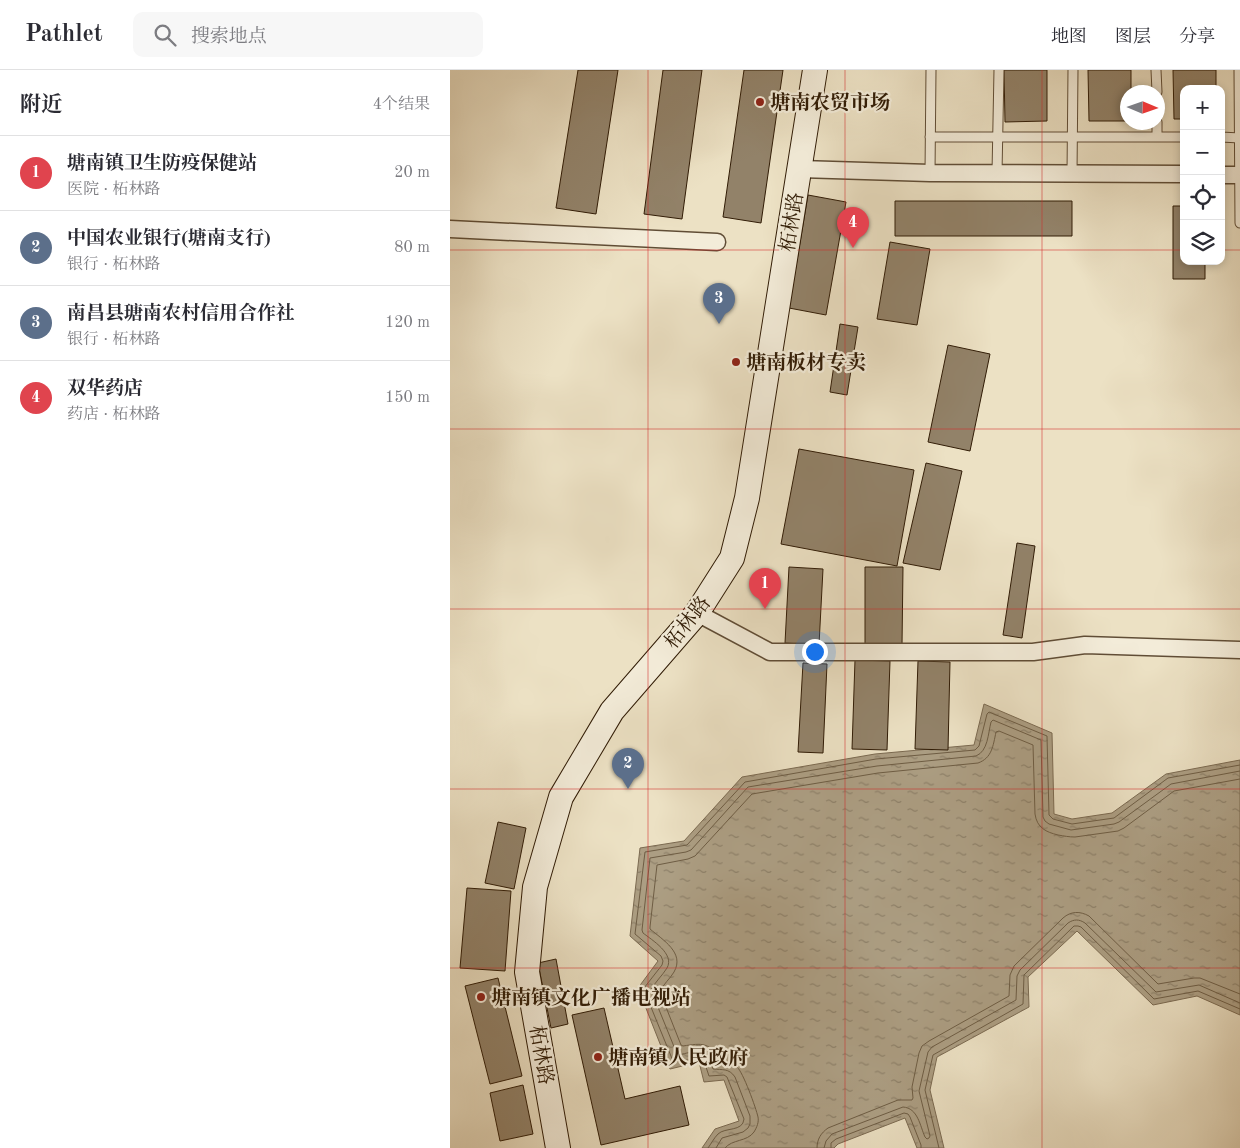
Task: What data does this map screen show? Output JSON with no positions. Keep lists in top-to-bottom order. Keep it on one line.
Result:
{"streets":{"street":["柘林路"]},"places":["塘南农贸市场","塘南板材专卖","塘南镇文化广播电视站","塘南镇人民政府"],"north":"right","page":{"header":"Pathlet","search":"搜索地点","nav":["地图","图层","分享"],"heading":["附近","4个结果"],"map_buttons":["+","−"],"list":[{"mark":"1","name":"塘南镇卫生防疫保健站","note":"医院 · 柘林路","value":"20 m"},{"mark":"2","name":"中国农业银行(塘南支行)","note":"银行 · 柘林路","value":"80 m"},{"mark":"3","name":"南昌县瑭南农村信用合作社","note":"银行 · 柘林路","value":"120 m"},{"mark":"4","name":"双华药店","note":"药店 · 柘林路","value":"150 m"}],"pins":["4","3","1","2"]}}
